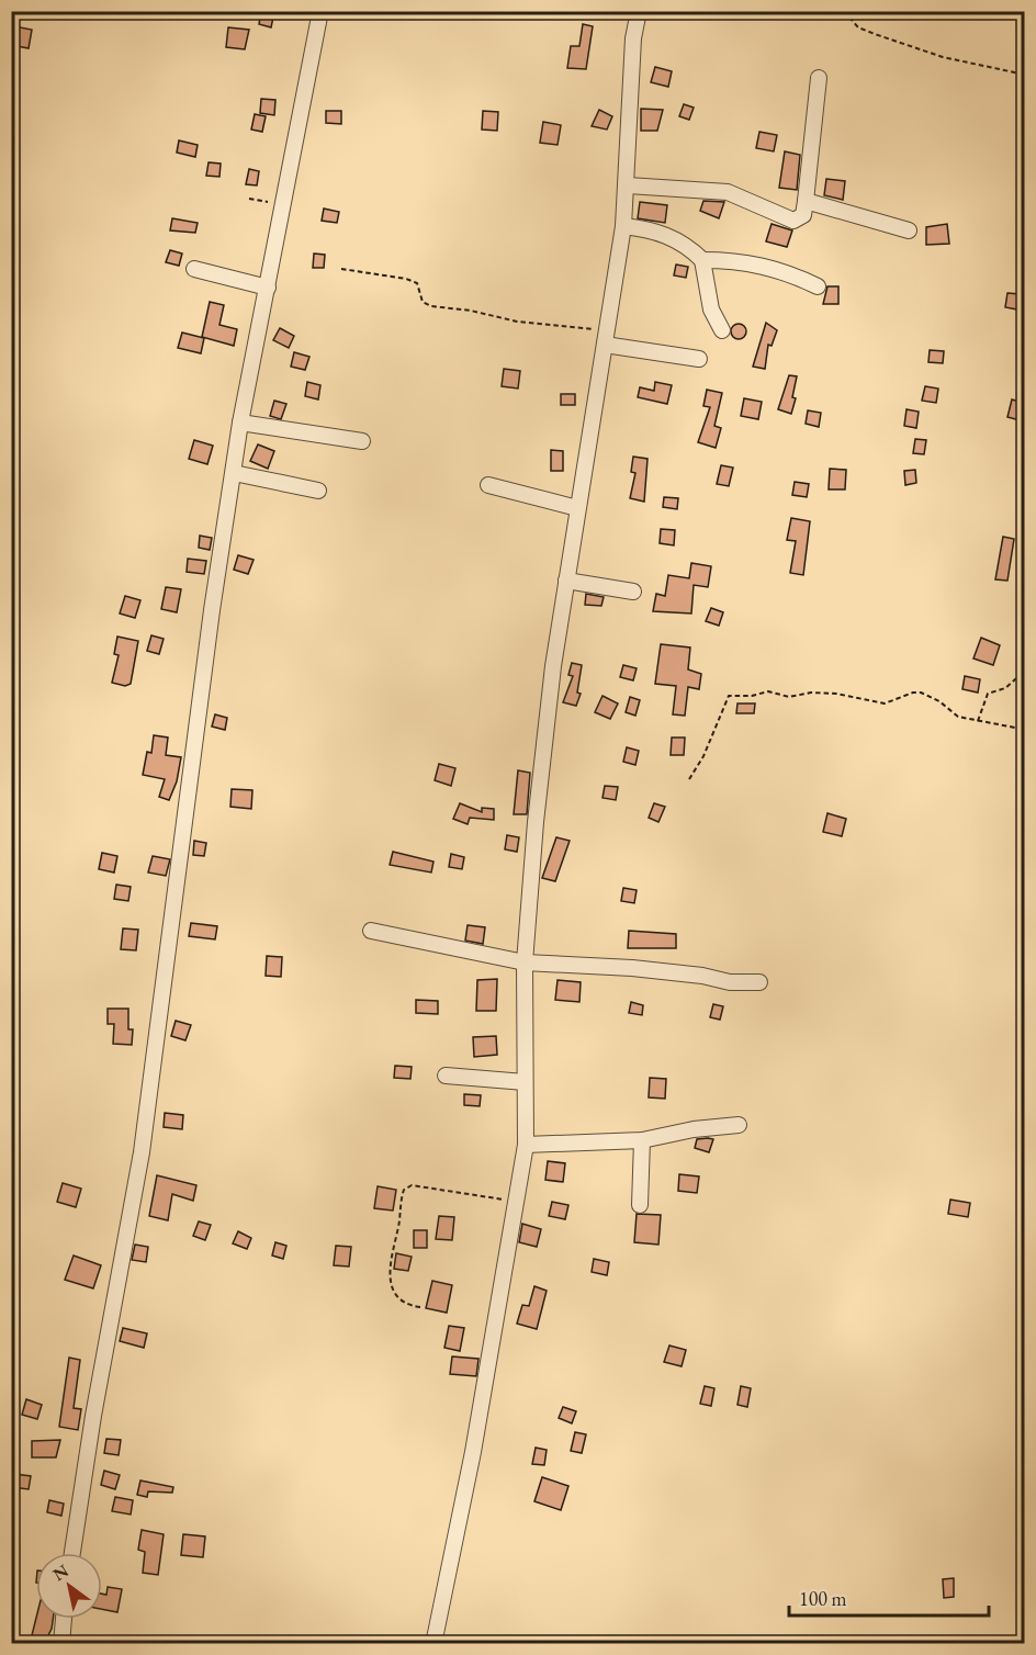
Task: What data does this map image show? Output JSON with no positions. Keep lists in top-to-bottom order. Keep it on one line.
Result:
{"scale_bar":"100 m","north":"top left"}
